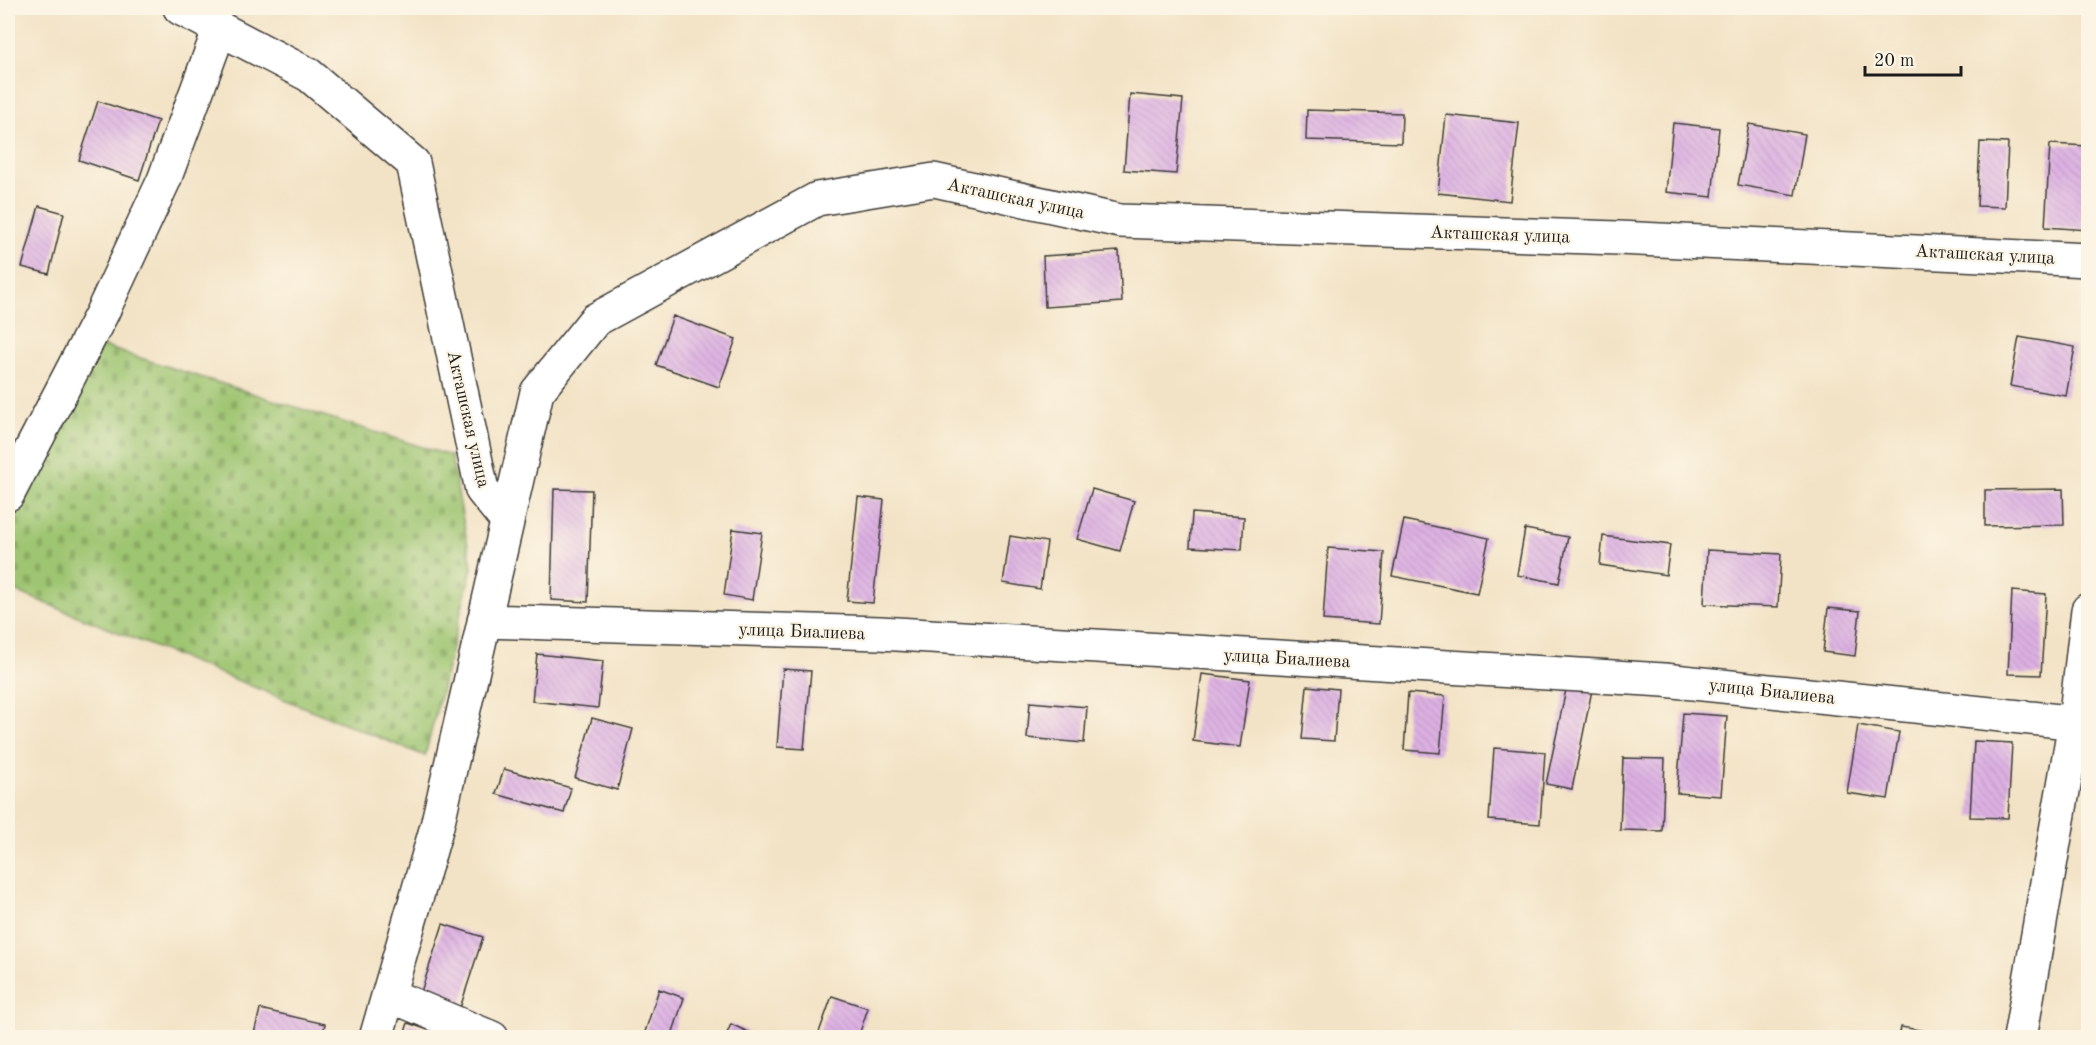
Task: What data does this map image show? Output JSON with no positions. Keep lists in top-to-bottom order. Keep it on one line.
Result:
{"streets":{"street":["Акташская улица","улица Биалиева"]},"scale_bar":"20 m"}
